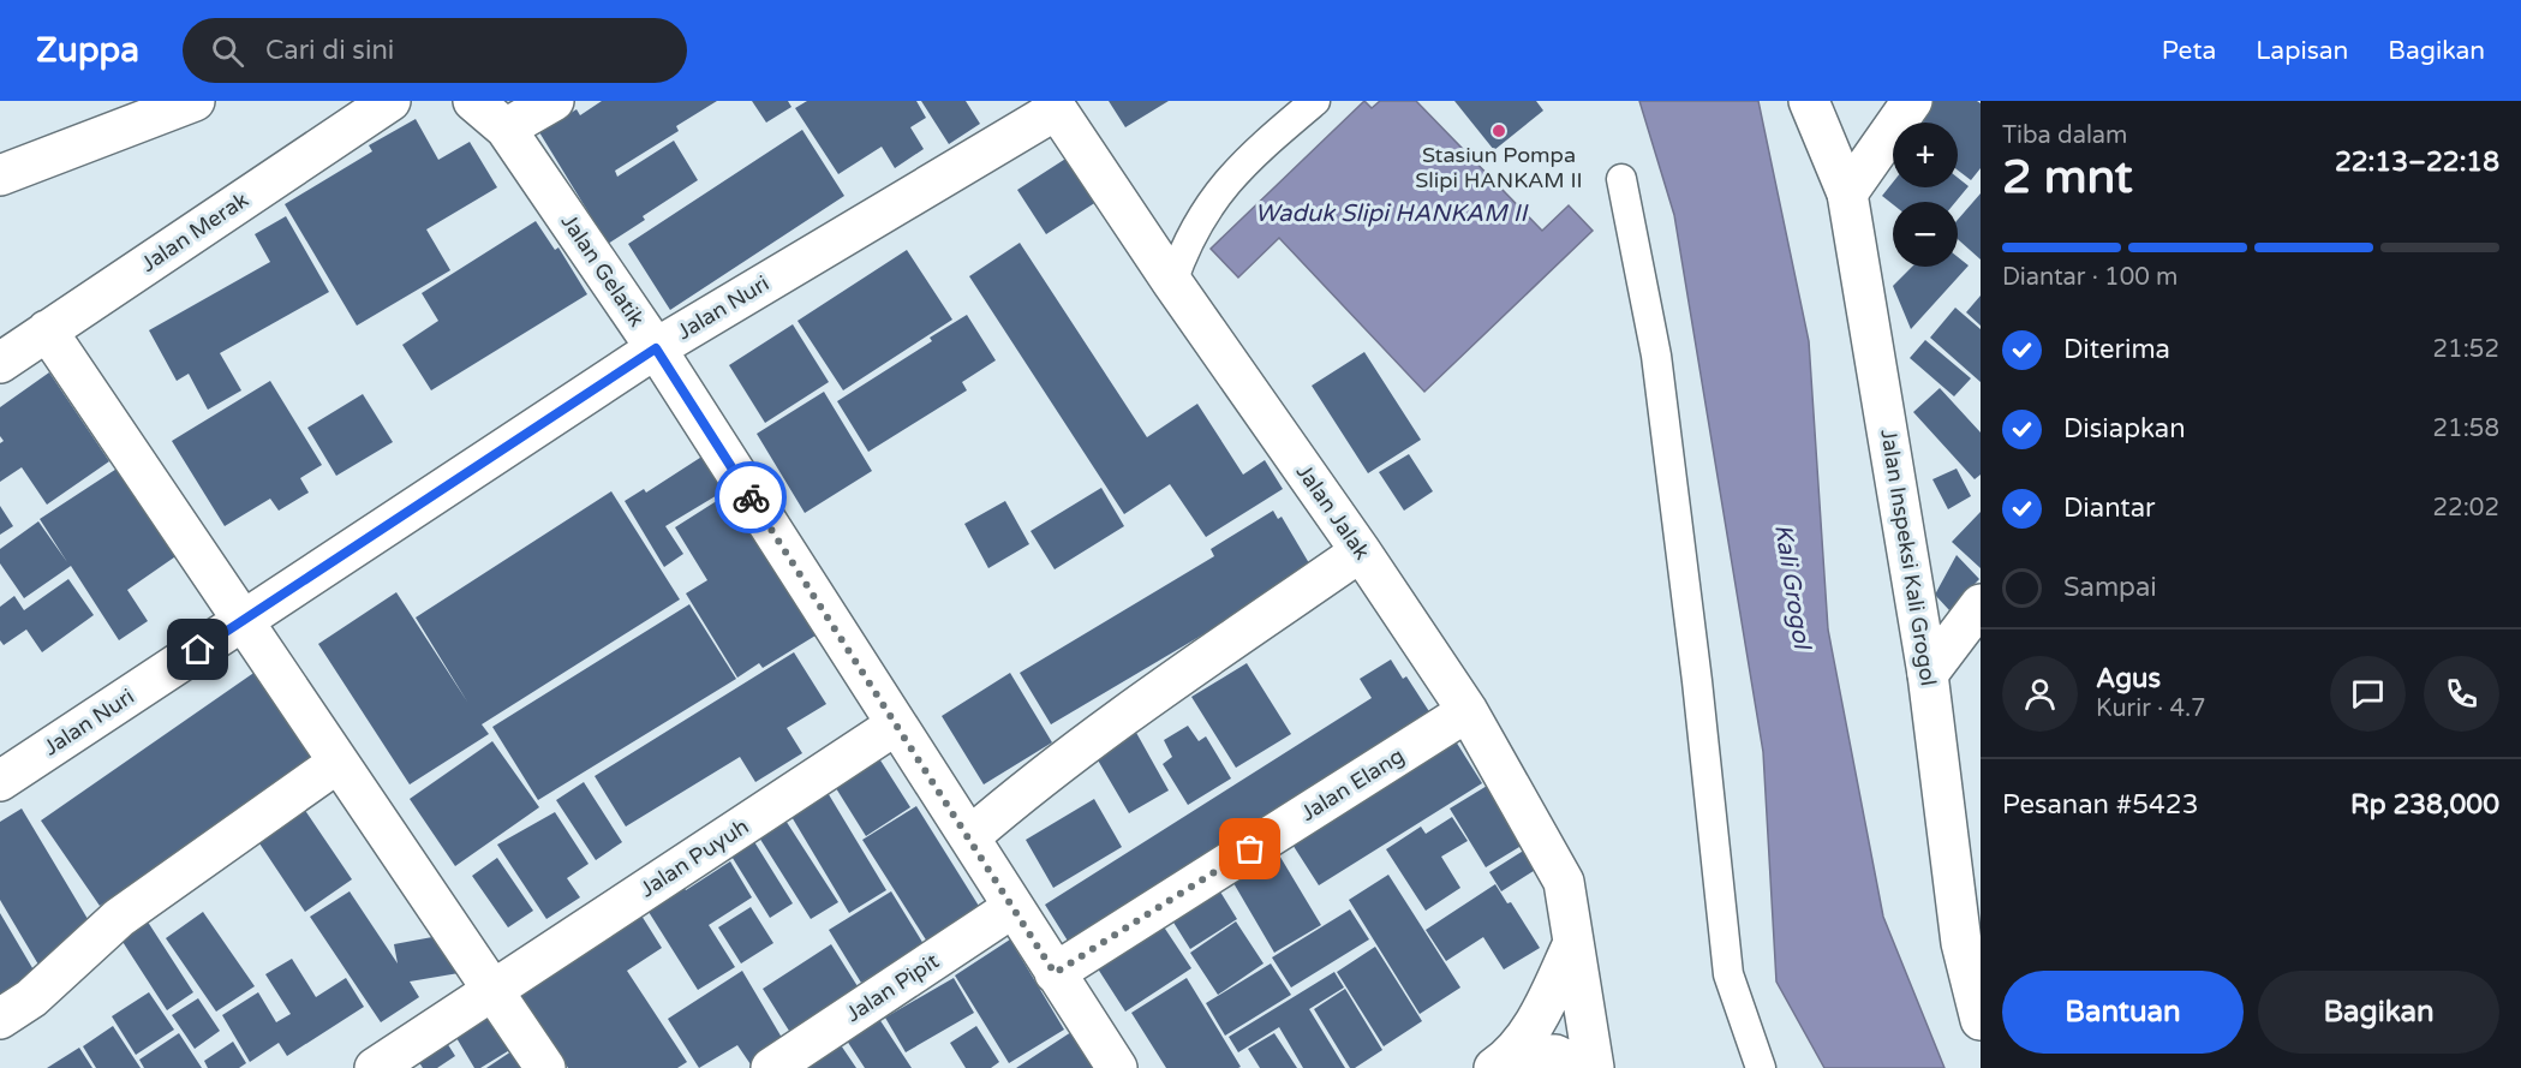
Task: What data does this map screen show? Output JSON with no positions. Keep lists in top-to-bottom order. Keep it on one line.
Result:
{"streets":{"street":["Jalan Merak","Jalan Gelatik","Jalan Nuri","Jalan Jalak","Jalan Inspeksi Kali Grogol","Jalan Elang","Jalan Puyuh","Jalan Pipit"]},"crossings":[["Jalan Gelatik","Jalan Nuri"],["Jalan Gelatik","Jalan Elang"],["Jalan Gelatik","Jalan Puyuh"],["Jalan Gelatik","Jalan Pipit"],["Jalan Nuri","Jalan Jalak"],["Jalan Jalak","Jalan Elang"]],"water":["Waduk Slipi HANKAM II","Kali Grogol"],"places":["Stasiun Pompa Slipi HANKAM II"],"page":{"header":"Zuppa","search":"Cari di sini","nav":["Peta","Lapisan","Bagikan"],"heading":["2 mnt","Tiba dalam","22:13–22:18"],"panel":["Agus","Kurir · 4.7","Pesanan #5423","Rp 238,000"],"map_buttons":["+","−"],"bar":"Diantar · 100 m","list":[["Diterima","21:52"],["Disiapkan","21:58"],["Diantar","22:02"],"Sampai"],"buttons":["Bantuan","Bagikan"]}}
